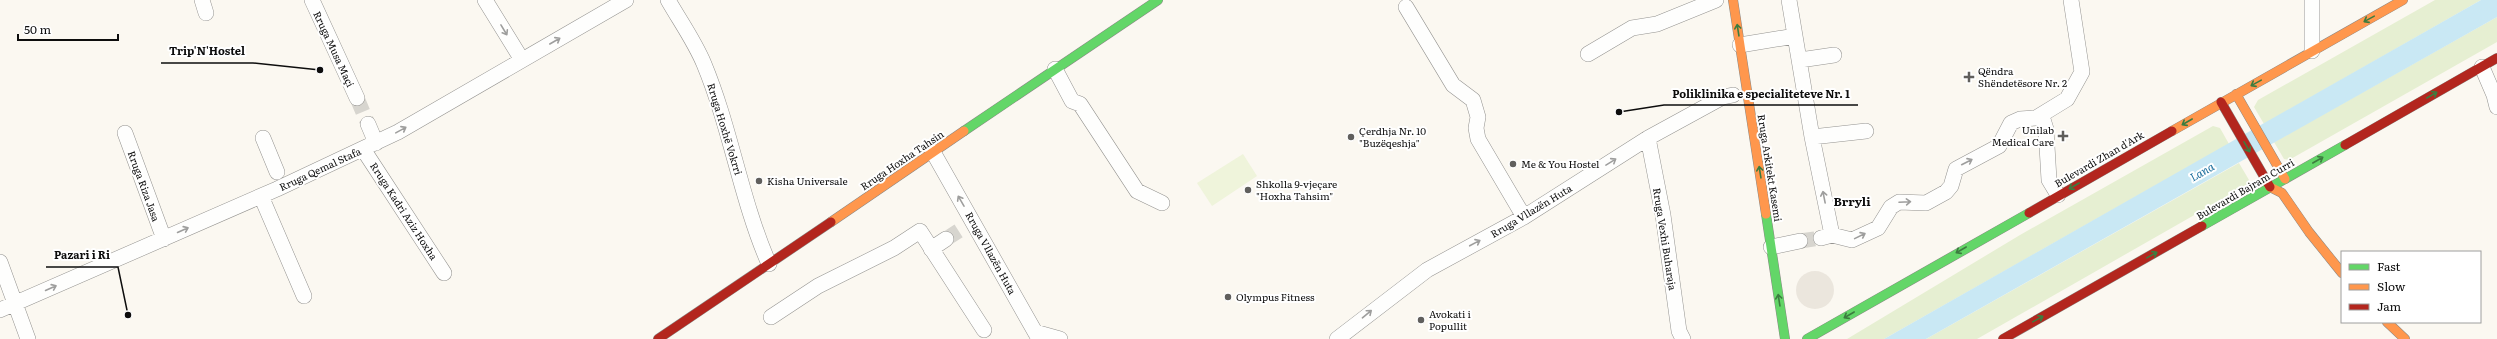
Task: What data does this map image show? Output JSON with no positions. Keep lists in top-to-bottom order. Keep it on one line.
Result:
{"streets":{"main road":["Bulevardi Zhan d'Ark","Rruga Hoxha Tahsin","Rruga Arkitekt Kasemi","Bulevardi Bajram Curri"],"street":["Rruga Musa Maçi","Rruga Hoxhë Vokrri","Rruga Qemal Stafa","Rruga Riza Jasa","Rruga Kadri Aziz Hoxha","Rruga Vllazën Huta","Rruga Vexhi Buharaja"]},"crossings":[["Rruga Hoxhë Vokrri","Rruga Hoxha Tahsin"],["Rruga Hoxha Tahsin","Rruga Vllazën Huta"],["Rruga Qemal Stafa","Rruga Riza Jasa"],["Rruga Qemal Stafa","Rruga Kadri Aziz Hoxha"],["Rruga Vllazën Huta","Rruga Vexhi Buharaja"]],"one_way":["Bulevardi Zhan d'Ark","Rruga Arkitekt Kasemi","Rruga Qemal Stafa","Bulevardi Bajram Curri"],"districts":["Brryli"],"water":["Lana"],"places":{"other":["Trip'N'Hostel","Poliklinika e specialiteteve Nr. 1","Çerdhja Nr. 10 \"Buzëqeshja\"","Me & You Hostel","Kisha Universale","Shkolla 9-vjeçare \"Hoxha Tahsim\"","Olympus Fitness","Pazari i Ri","Avokati i Popullit"],"health":["Qëndra Shëndetësore Nr. 2","Unilab Medical Care"]},"legend":["Fast","Slow","Jam"],"scale_bar":"50 m"}
